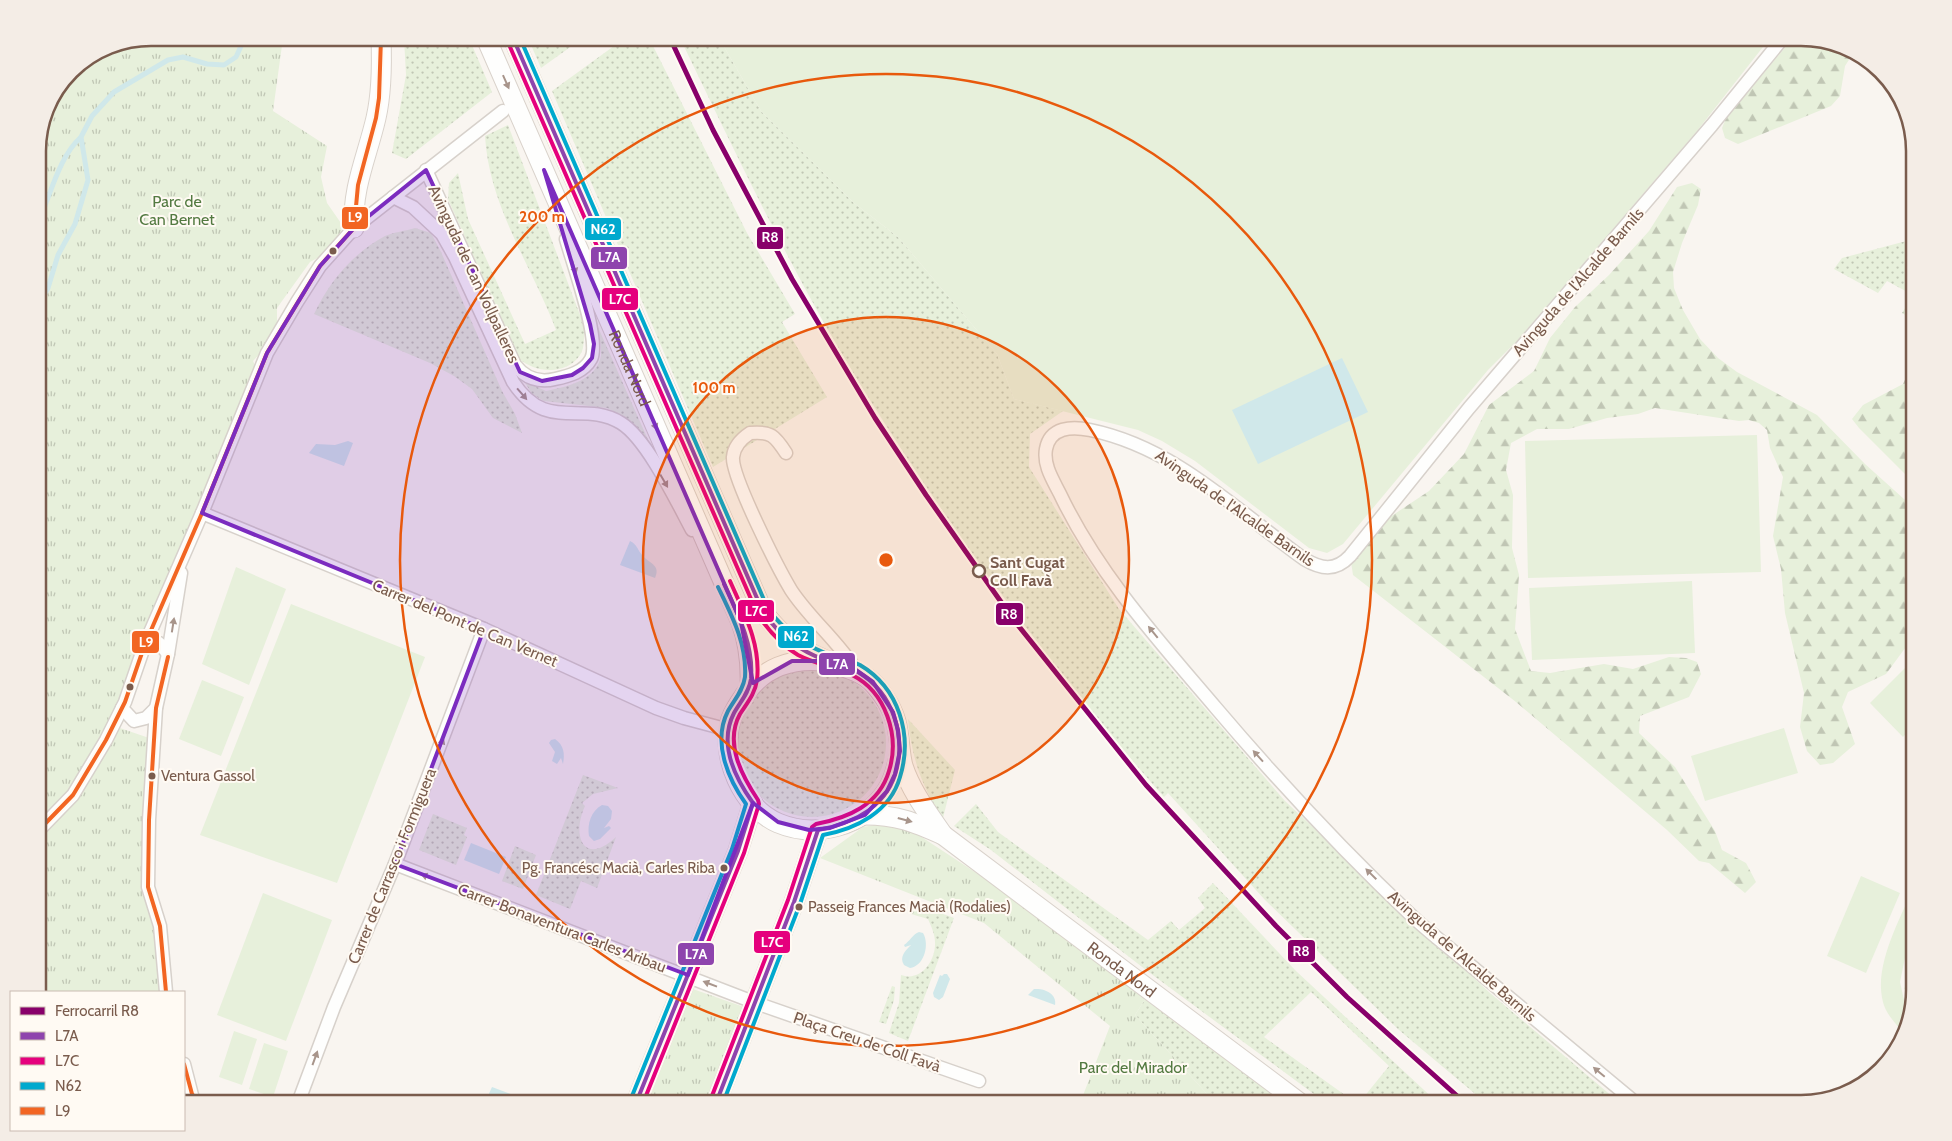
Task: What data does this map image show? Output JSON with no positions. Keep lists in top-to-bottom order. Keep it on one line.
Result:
{"streets":{"main road":["Ronda Nord"],"street":["Avinguda de Can Vollpalleres","Avinguda de l'Alcalde Barnils","Carrer del Pont de Can Vernet","Carrer de Carrasco i Formiguera","Carrer Bonaventura Carles Aribau","Plaça Creu de Coll Favà"]},"crossings":[["Avinguda de Can Vollpalleres","Ronda Nord"],["Ronda Nord","Carrer del Pont de Can Vernet"],["Carrer del Pont de Can Vernet","Carrer de Carrasco i Formiguera"],["Carrer de Carrasco i Formiguera","Carrer Bonaventura Carles Aribau"],["Carrer Bonaventura Carles Aribau","Plaça Creu de Coll Favà"]],"one_way":["Carrer de Carrasco i Formiguera","Carrer Bonaventura Carles Aribau"],"parks":["Parc de Can Bernet","Parc del Mirador"],"places":["Sant Cugat Coll Favà","Ventura Gassol","Pg. Francésc Macià, Carles Riba","Passeig Frances Macià (Rodalies)"],"lines":["rail line R8","transit line L7A","transit line L7C","transit line N62","transit line L9"],"legend":["Ferrocarril R8","L7A","L7C","N62","L9"],"rings":["200 m","100 m"]}
